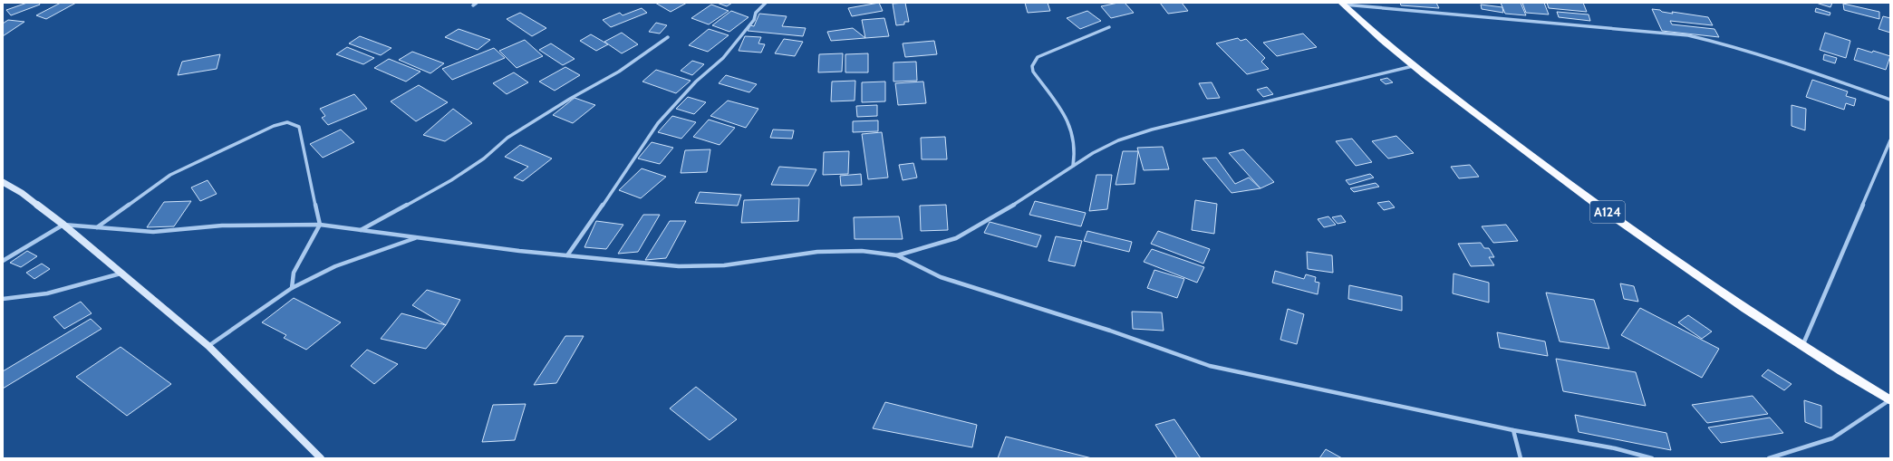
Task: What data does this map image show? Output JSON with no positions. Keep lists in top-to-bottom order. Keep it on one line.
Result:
{"streets":{"highway":["A124"]}}
